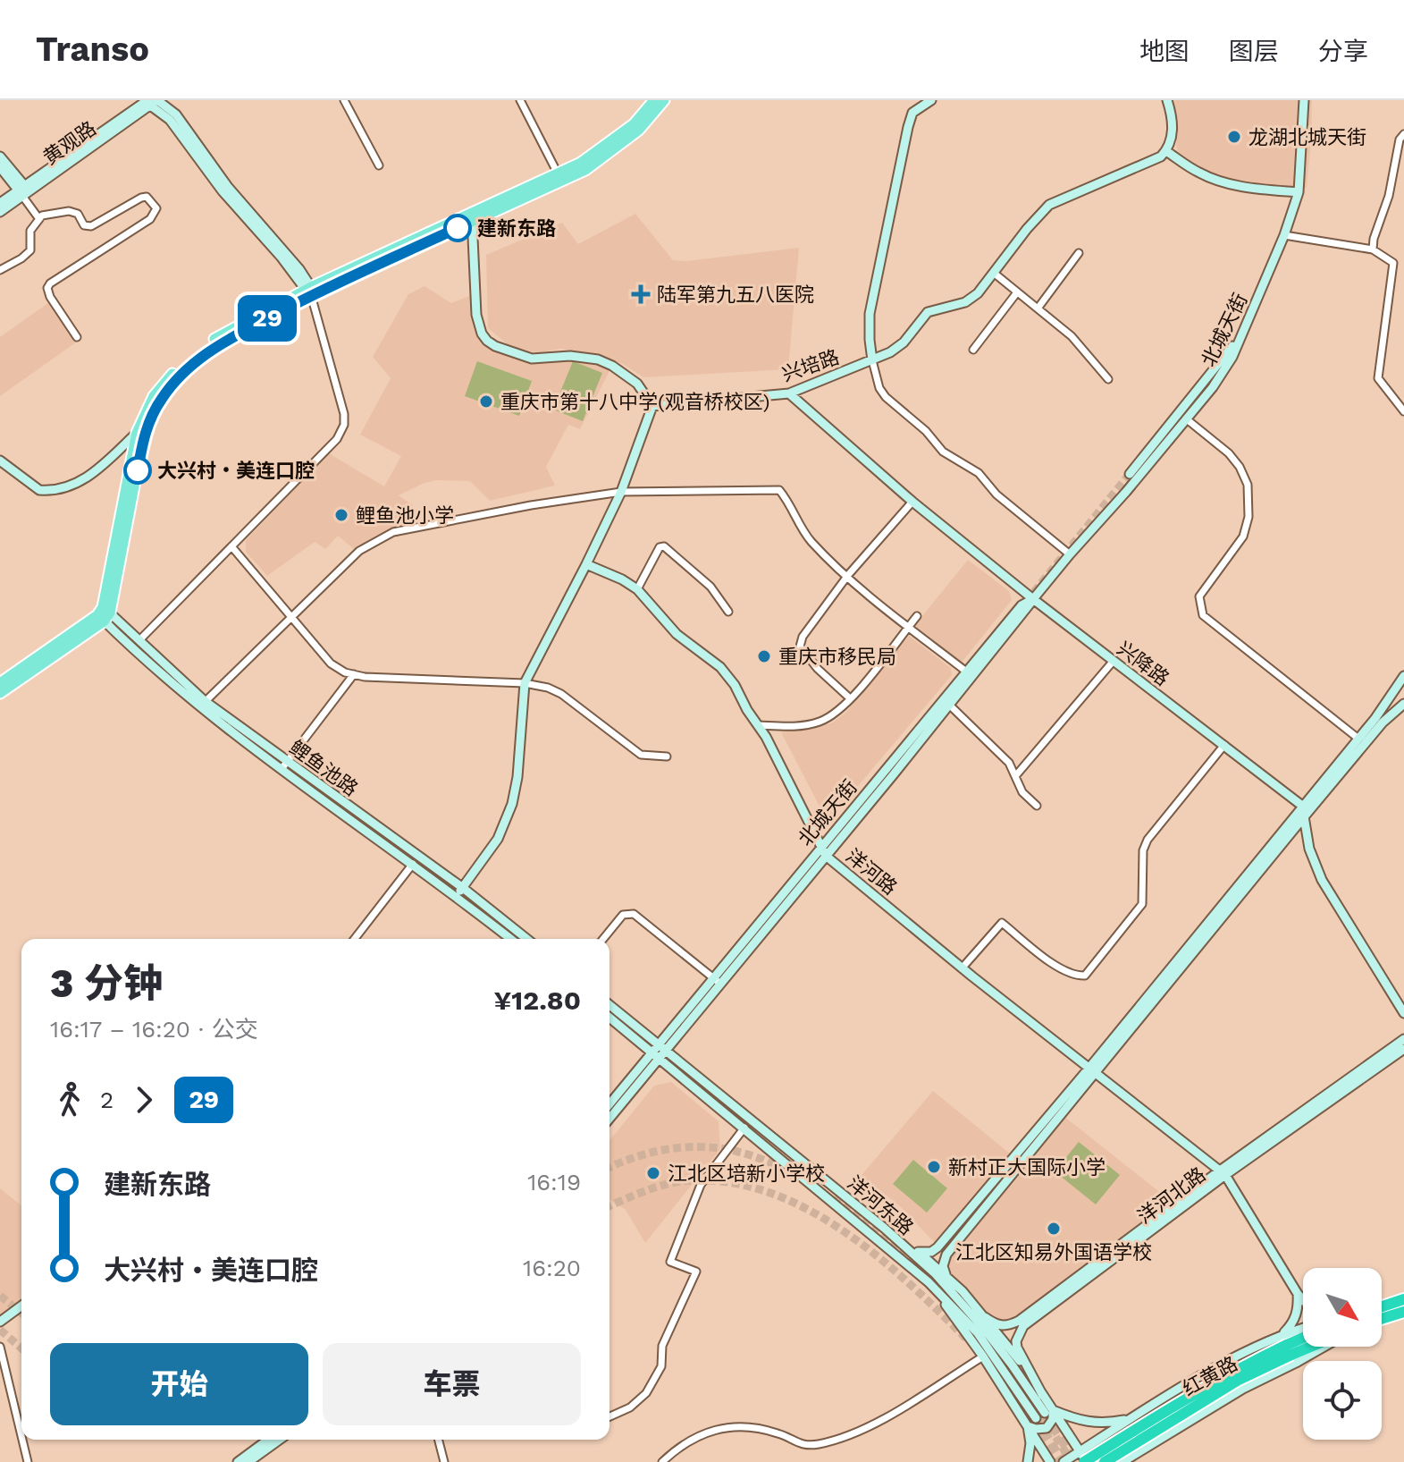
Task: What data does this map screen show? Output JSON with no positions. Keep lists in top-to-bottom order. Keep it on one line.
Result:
{"streets":{"highway":["红黄路"],"street":["黄观路","北城天街","兴培路","兴降路","鲤鱼池路","洋河路","洋河北路","洋河东路"]},"crossings":[["北城天街","兴降路"],["北城天街","洋河路"],["北城天街","洋河东路"],["兴培路","兴降路"],["洋河路","洋河北路"]],"places":{"other":["龙湖北城天街","建新东路","重庆市第十八中学(观音桥校区)","大兴村‧美连口腔","鲤鱼池小学","重庆市移民局","新村正大国际小学","江北区培新小学校","江北区知易外国语学校"],"health":["陆军第九五八医院"]},"lines":["bus line 29"],"north":"bottom right","page":{"header":"Transo","nav":["地图","图层","分享"],"on_map":"29","heading":["3 分钟","16:17 – 16:20 · 公交","¥12.80"],"legs":["2","29"],"list":[{"name":"建新东路","value":"16:19"},{"name":"大兴村‧美连口腔","value":"16:20"}],"buttons":["开始","车票"]}}
